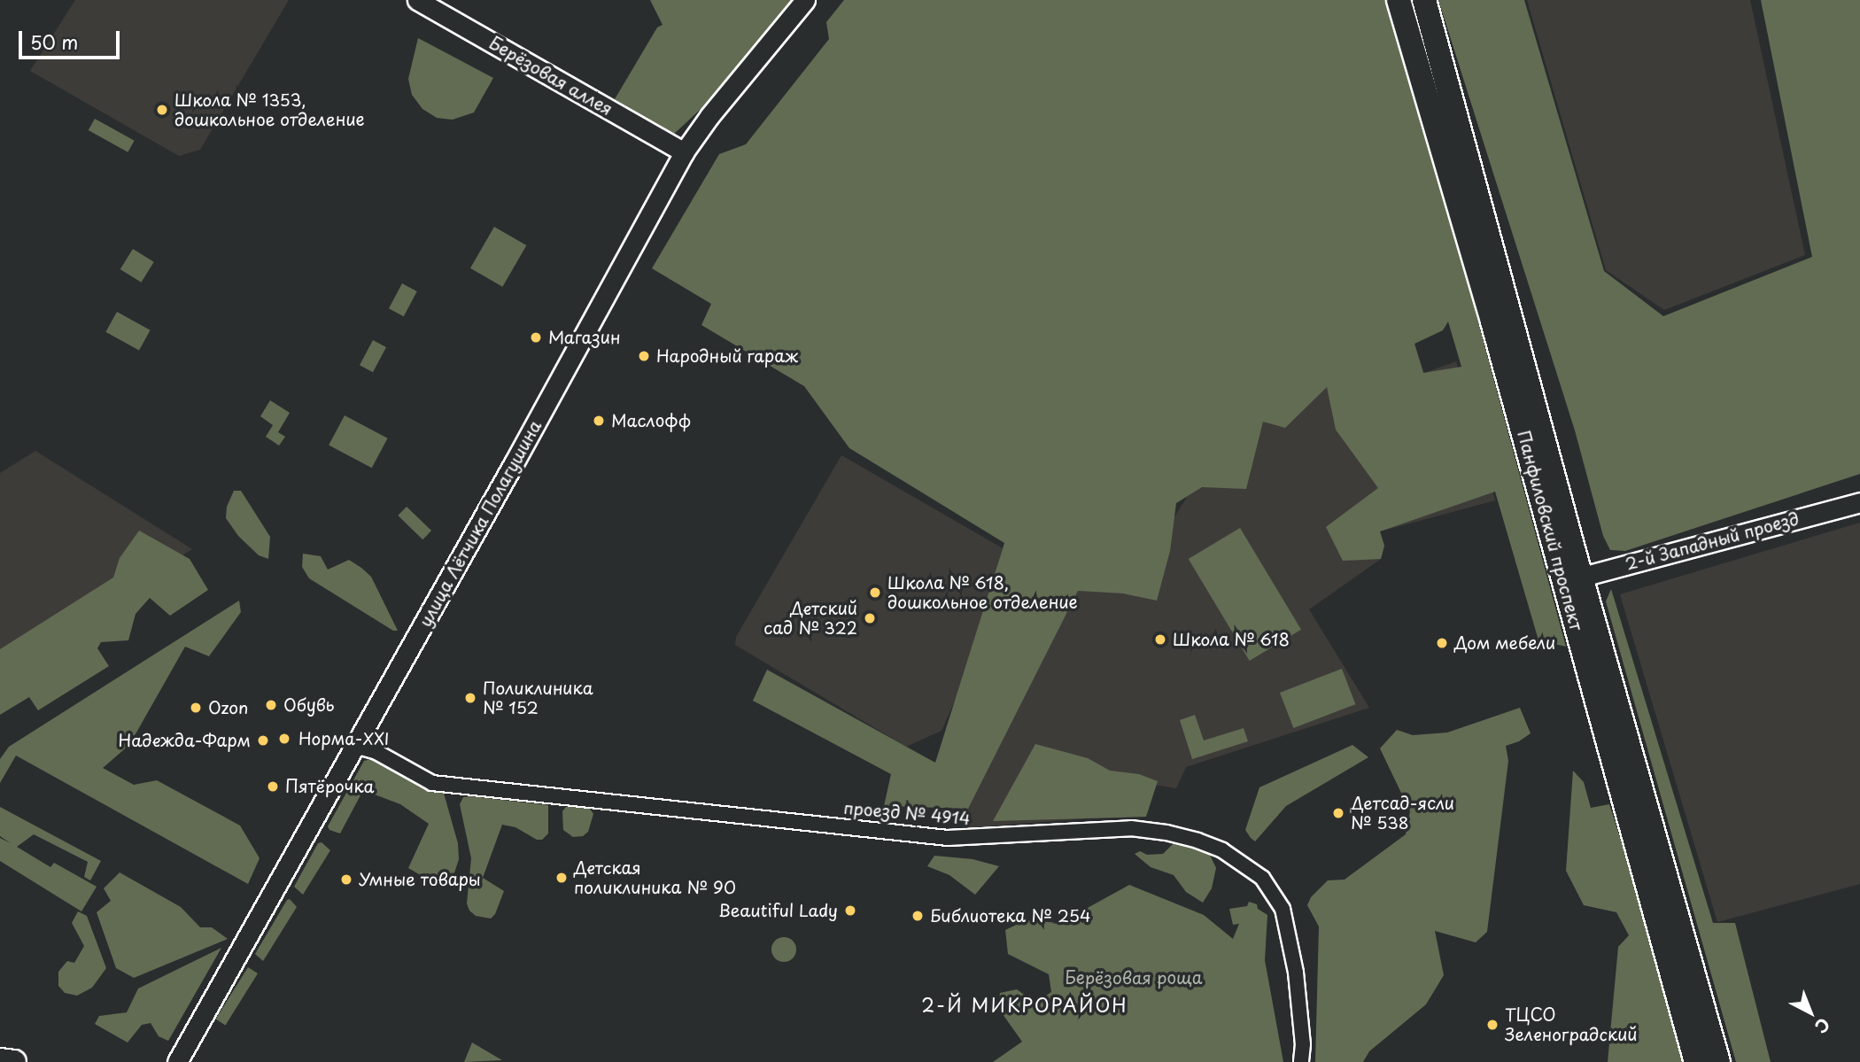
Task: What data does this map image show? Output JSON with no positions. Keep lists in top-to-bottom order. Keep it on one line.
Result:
{"streets":{"main road":["Панфиловский проспект"],"street":["Берёзовая аллея","улица Лётчика Полагушина","2-й Западный проезд","проезд № 4914"]},"crossings":[["Берёзовая аллея","улица Лётчика Полагушина"],["улица Лётчика Полагушина","проезд № 4914"],["Панфиловский проспект","2-й Западный проезд"]],"districts":["2-Й МИКРОРАЙОН"],"parks":["Берёзовая роща"],"places":["Школа № 1353, дошкольное отделение","Магазин","Народный гараж","Маслофф","Школа № 618, дошкольное отделение","Детский сад № 322","Школа № 618","Дом мебели","Поликлиника № 152","Обувь","Ozon","Норма-XXI","Надежда-Фарм","Пятёрочка","Детсад-ясли № 538","Детская поликлиника № 90","Умные товары","Beautiful Lady","Библиотека № 254","ТЦСО Зеленоградский"],"scale_bar":"50 m","north":"bottom right"}
